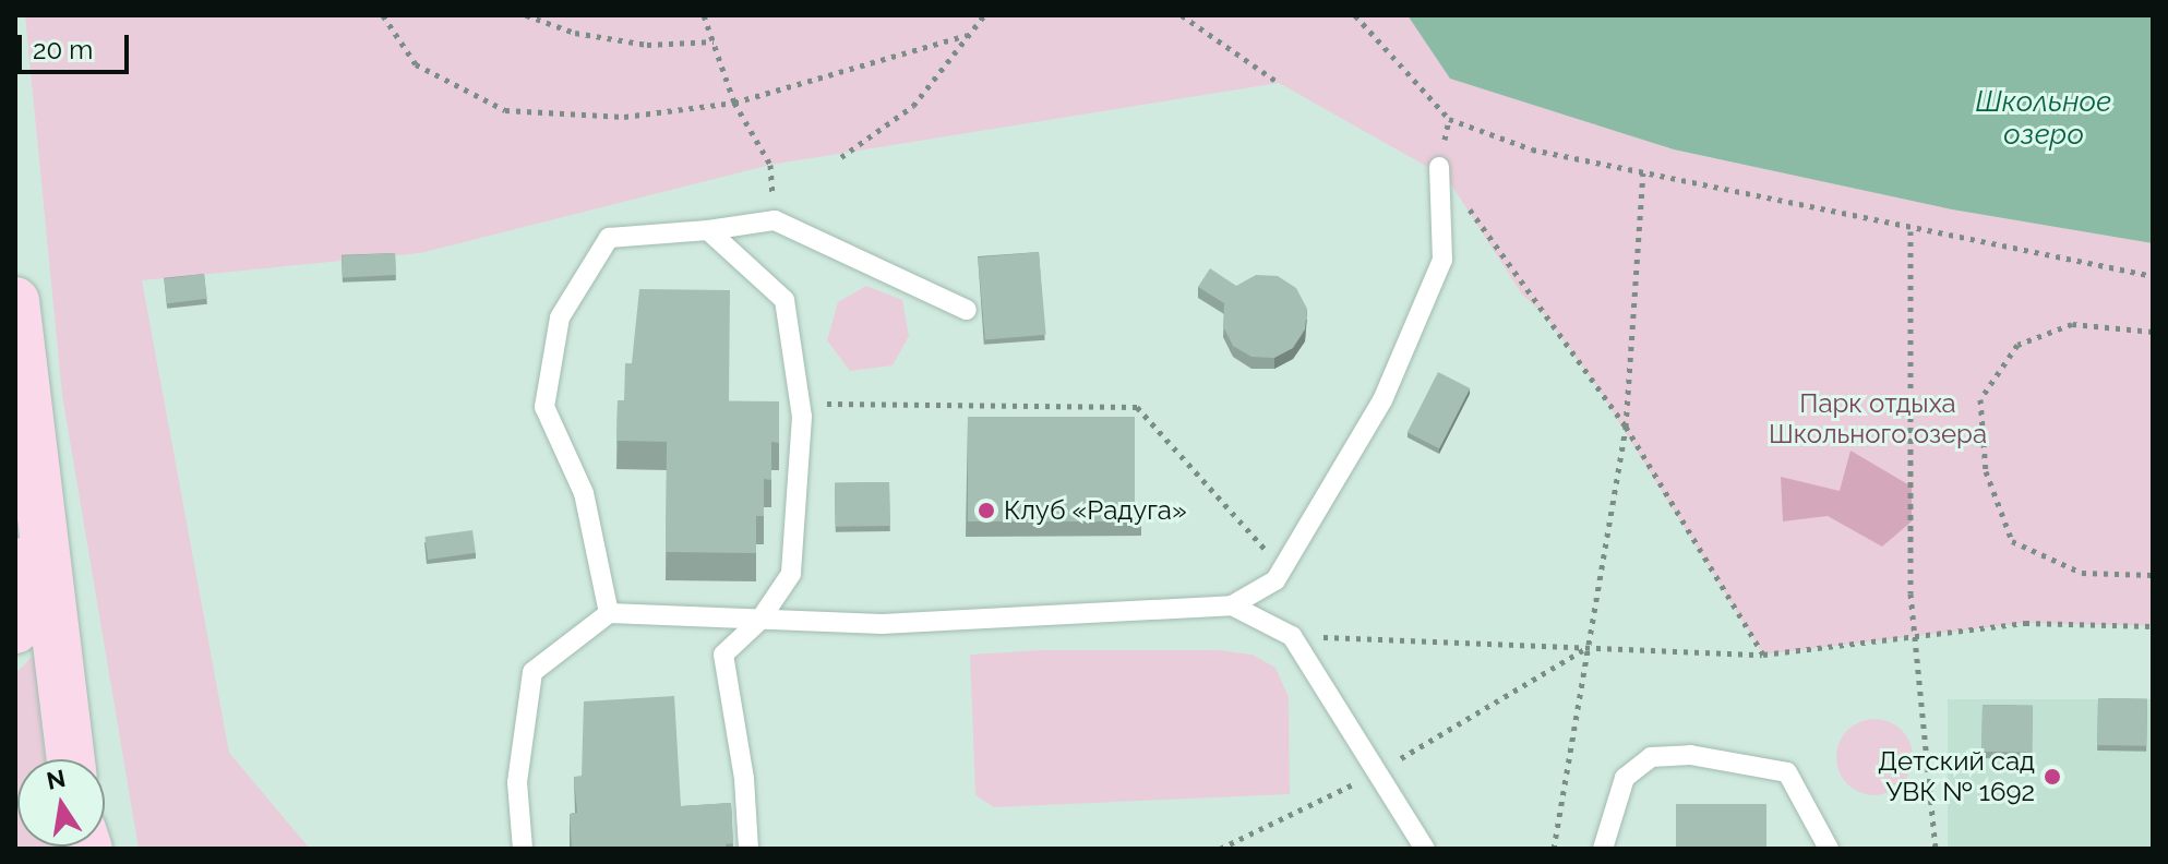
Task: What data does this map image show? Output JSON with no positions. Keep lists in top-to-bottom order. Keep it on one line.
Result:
{"water":["Школьное озеро"],"parks":["Парк отдыха Школьного озера"],"places":["Клуб «Радуга»","Детский сад УВК № 1692"],"scale_bar":"20 m","north":"top"}
